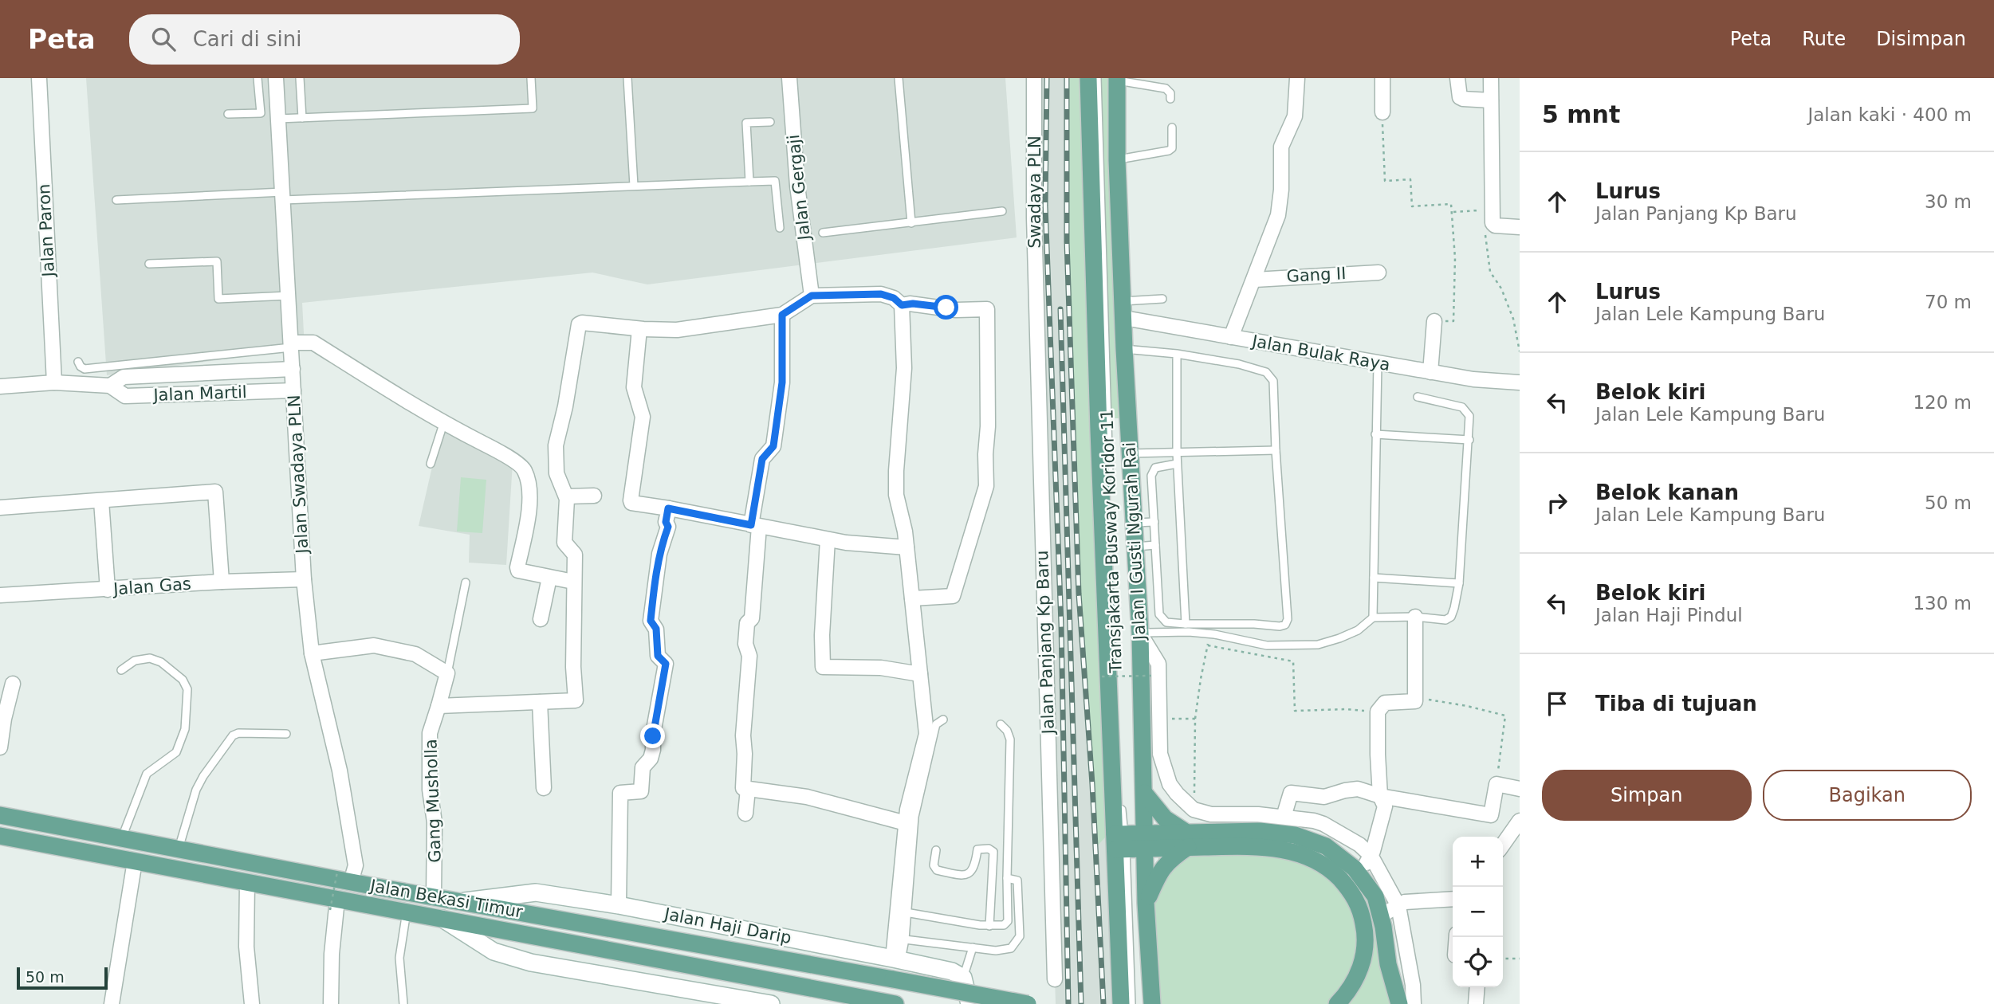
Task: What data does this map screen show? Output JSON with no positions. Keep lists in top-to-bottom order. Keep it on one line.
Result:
{"streets":{"main road":["Jalan I Gusti Ngurah Rai","Jalan Bekasi Timur","Jalan Haji Darip"],"street":["Jalan Gergaji","Swadaya PLN","Jalan Paron","Gang II","Jalan Bulak Raya","Jalan Martil","Jalan Swadaya PLN","Jalan Gas","Jalan Panjang Kp Baru","Gang Musholla"],"lane":["Transjakarta Busway Koridor 11"]},"crossings":[["Swadaya PLN","Jalan Panjang Kp Baru"],["Jalan Paron","Jalan Martil"],["Jalan Bulak Raya","Jalan I Gusti Ngurah Rai"],["Jalan Martil","Jalan Swadaya PLN"],["Jalan Swadaya PLN","Jalan Gas"],["Jalan Swadaya PLN","Jalan Bekasi Timur"],["Transjakarta Busway Koridor 11","Jalan I Gusti Ngurah Rai"],["Gang Musholla","Jalan Bekasi Timur"],["Jalan Bekasi Timur","Jalan Haji Darip"]],"scale_bar":"50 m","page":{"header":"Peta","search":"Cari di sini","nav":["Peta","Rute","Disimpan"],"heading":["5 mnt","Jalan kaki · 400 m"],"list":[["Lurus","Jalan Panjang Kp Baru","30 m"],["Lurus","Jalan Lele Kampung Baru","70 m"],["Belok kiri","Jalan Lele Kampung Baru","120 m"],["Belok kanan","Jalan Lele Kampung Baru","50 m"],["Belok kiri","Jalan Haji Pindul","130 m"],"Tiba di tujuan"],"buttons":["Simpan","Bagikan"],"map_buttons":["+","−"],"scale":"50 m"}}
